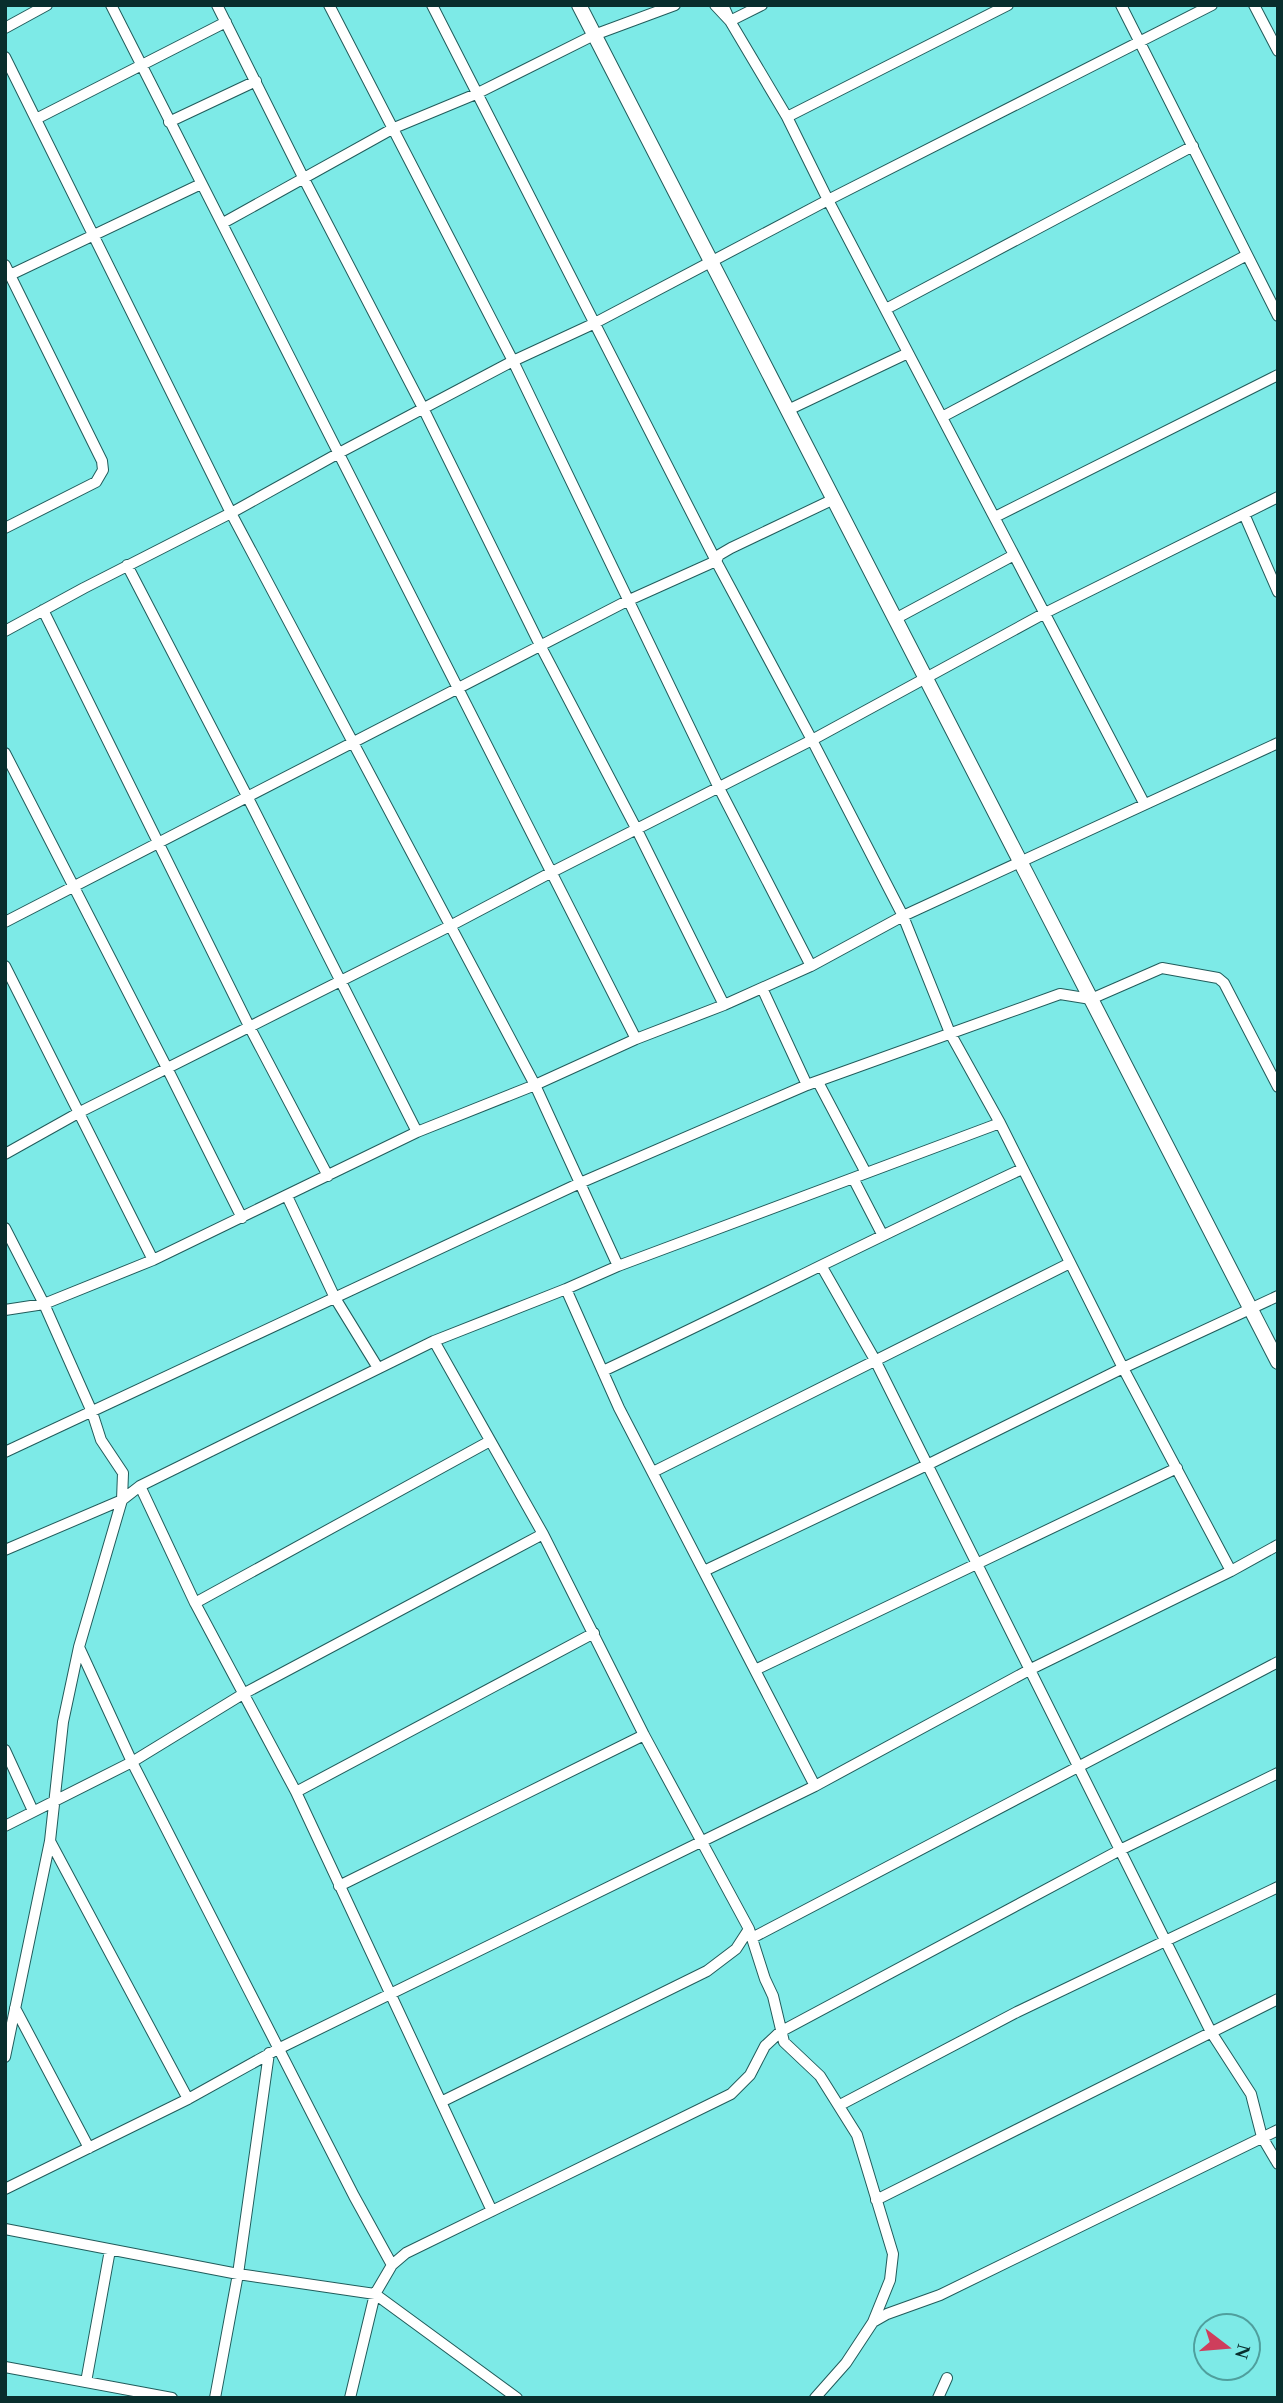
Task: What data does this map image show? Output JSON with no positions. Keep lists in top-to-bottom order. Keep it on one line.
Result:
{"north":"right"}
